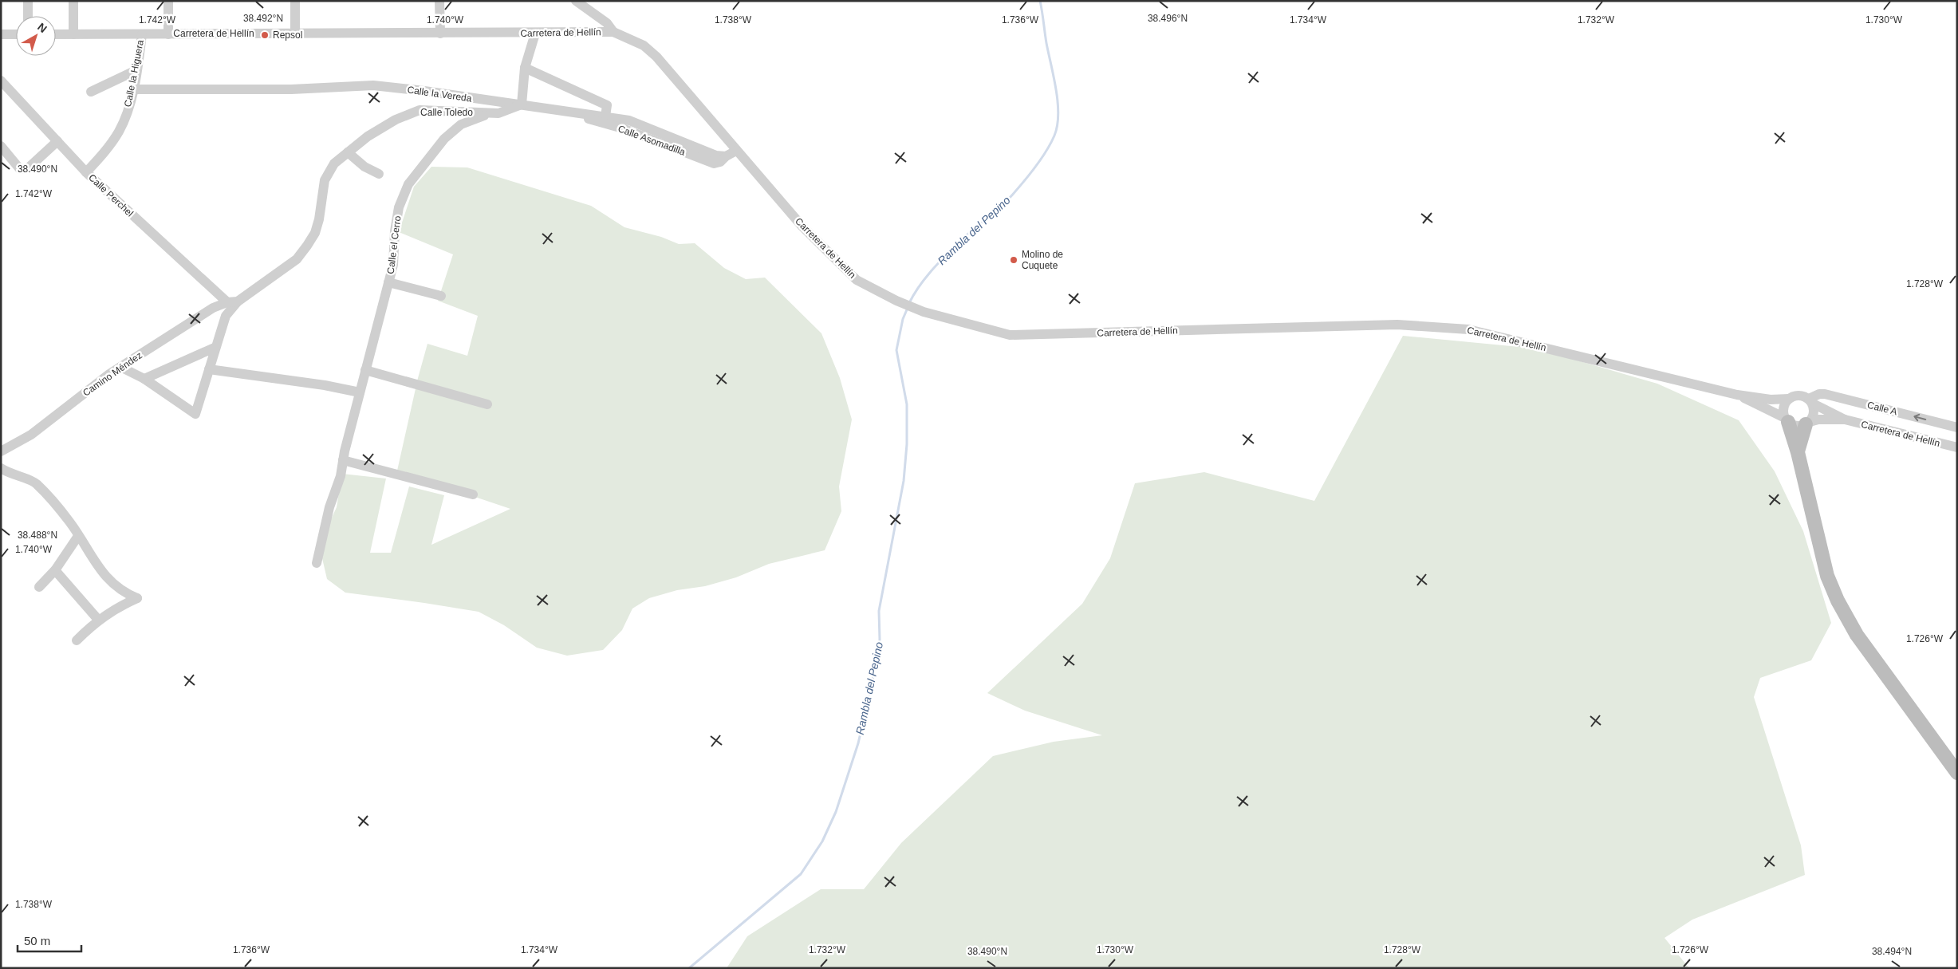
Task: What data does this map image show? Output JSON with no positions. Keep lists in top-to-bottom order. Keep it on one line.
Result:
{"streets":{"street":["Carretera de Hellín","Calle la Higuera","Calle la Vereda","Calle Toledo","Calle Asomadilla","Calle Perchel","Calle el Cerro","Camino Méndez","Calle A"]},"crossings":[["Carretera de Hellín","Calle la Higuera"],["Carretera de Hellín","Calle A"],["Calle la Higuera","Calle la Vereda"],["Calle la Higuera","Calle Perchel"],["Calle la Vereda","Calle Toledo"],["Calle la Vereda","Calle Asomadilla"],["Calle Toledo","Calle Perchel"],["Calle Toledo","Calle el Cerro"],["Calle Toledo","Camino Méndez"],["Calle Perchel","Camino Méndez"]],"one_way":["Calle A"],"water":["Rambla del Pepino"],"places":["Repsol","Molino de Cuquete"],"scale_bar":"50 m","north":"top right","coordinates":["38.492°N","38.496°N","1.742°W","1.740°W","1.738°W","1.730°W","1.736°W","1.734°W","1.732°W","38.490°N","1.728°W","38.488°N","1.726°W","38.494°N"]}
